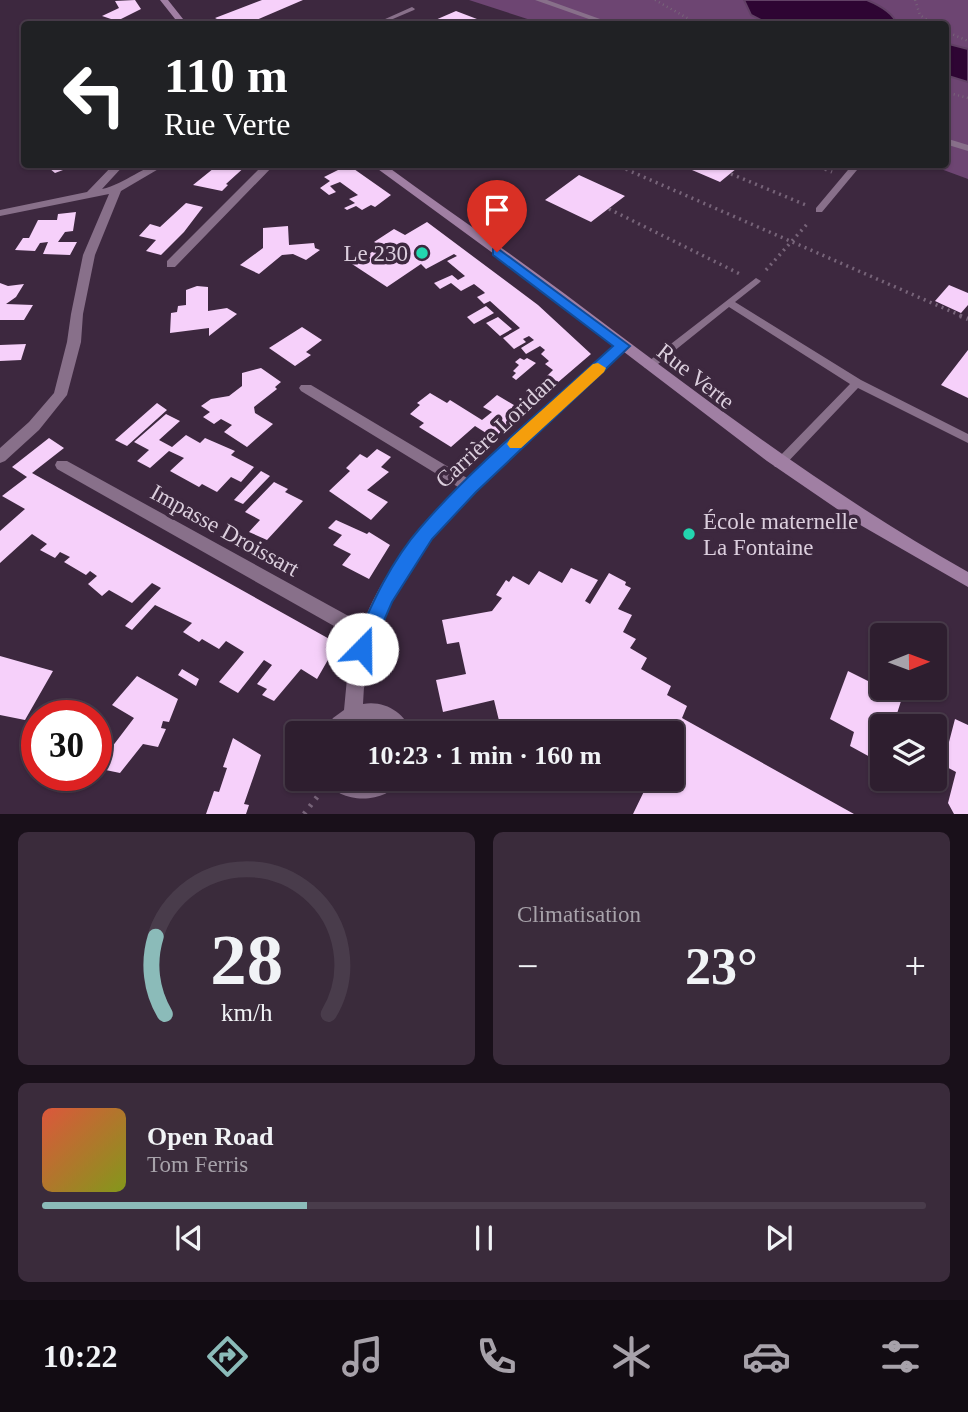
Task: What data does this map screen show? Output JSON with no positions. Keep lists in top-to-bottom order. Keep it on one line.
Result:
{"streets":{"street":["Rue Verte","Carrière Loridan","Impasse Droissart"]},"crossings":[["Rue Verte","Carrière Loridan"],["Carrière Loridan","Impasse Droissart"]],"places":["Le 230","École maternelle La Fontaine"],"north":"right","page":{"turn":["110 m","Rue Verte"],"limit":"30","trip":"10:23 · 1 min · 160 m","tile":"Climatisation","heat":["−","23°","+"],"song":["Open Road","Tom Ferris"],"tabs":"10:22","gauge":["28","km/h"]}}
